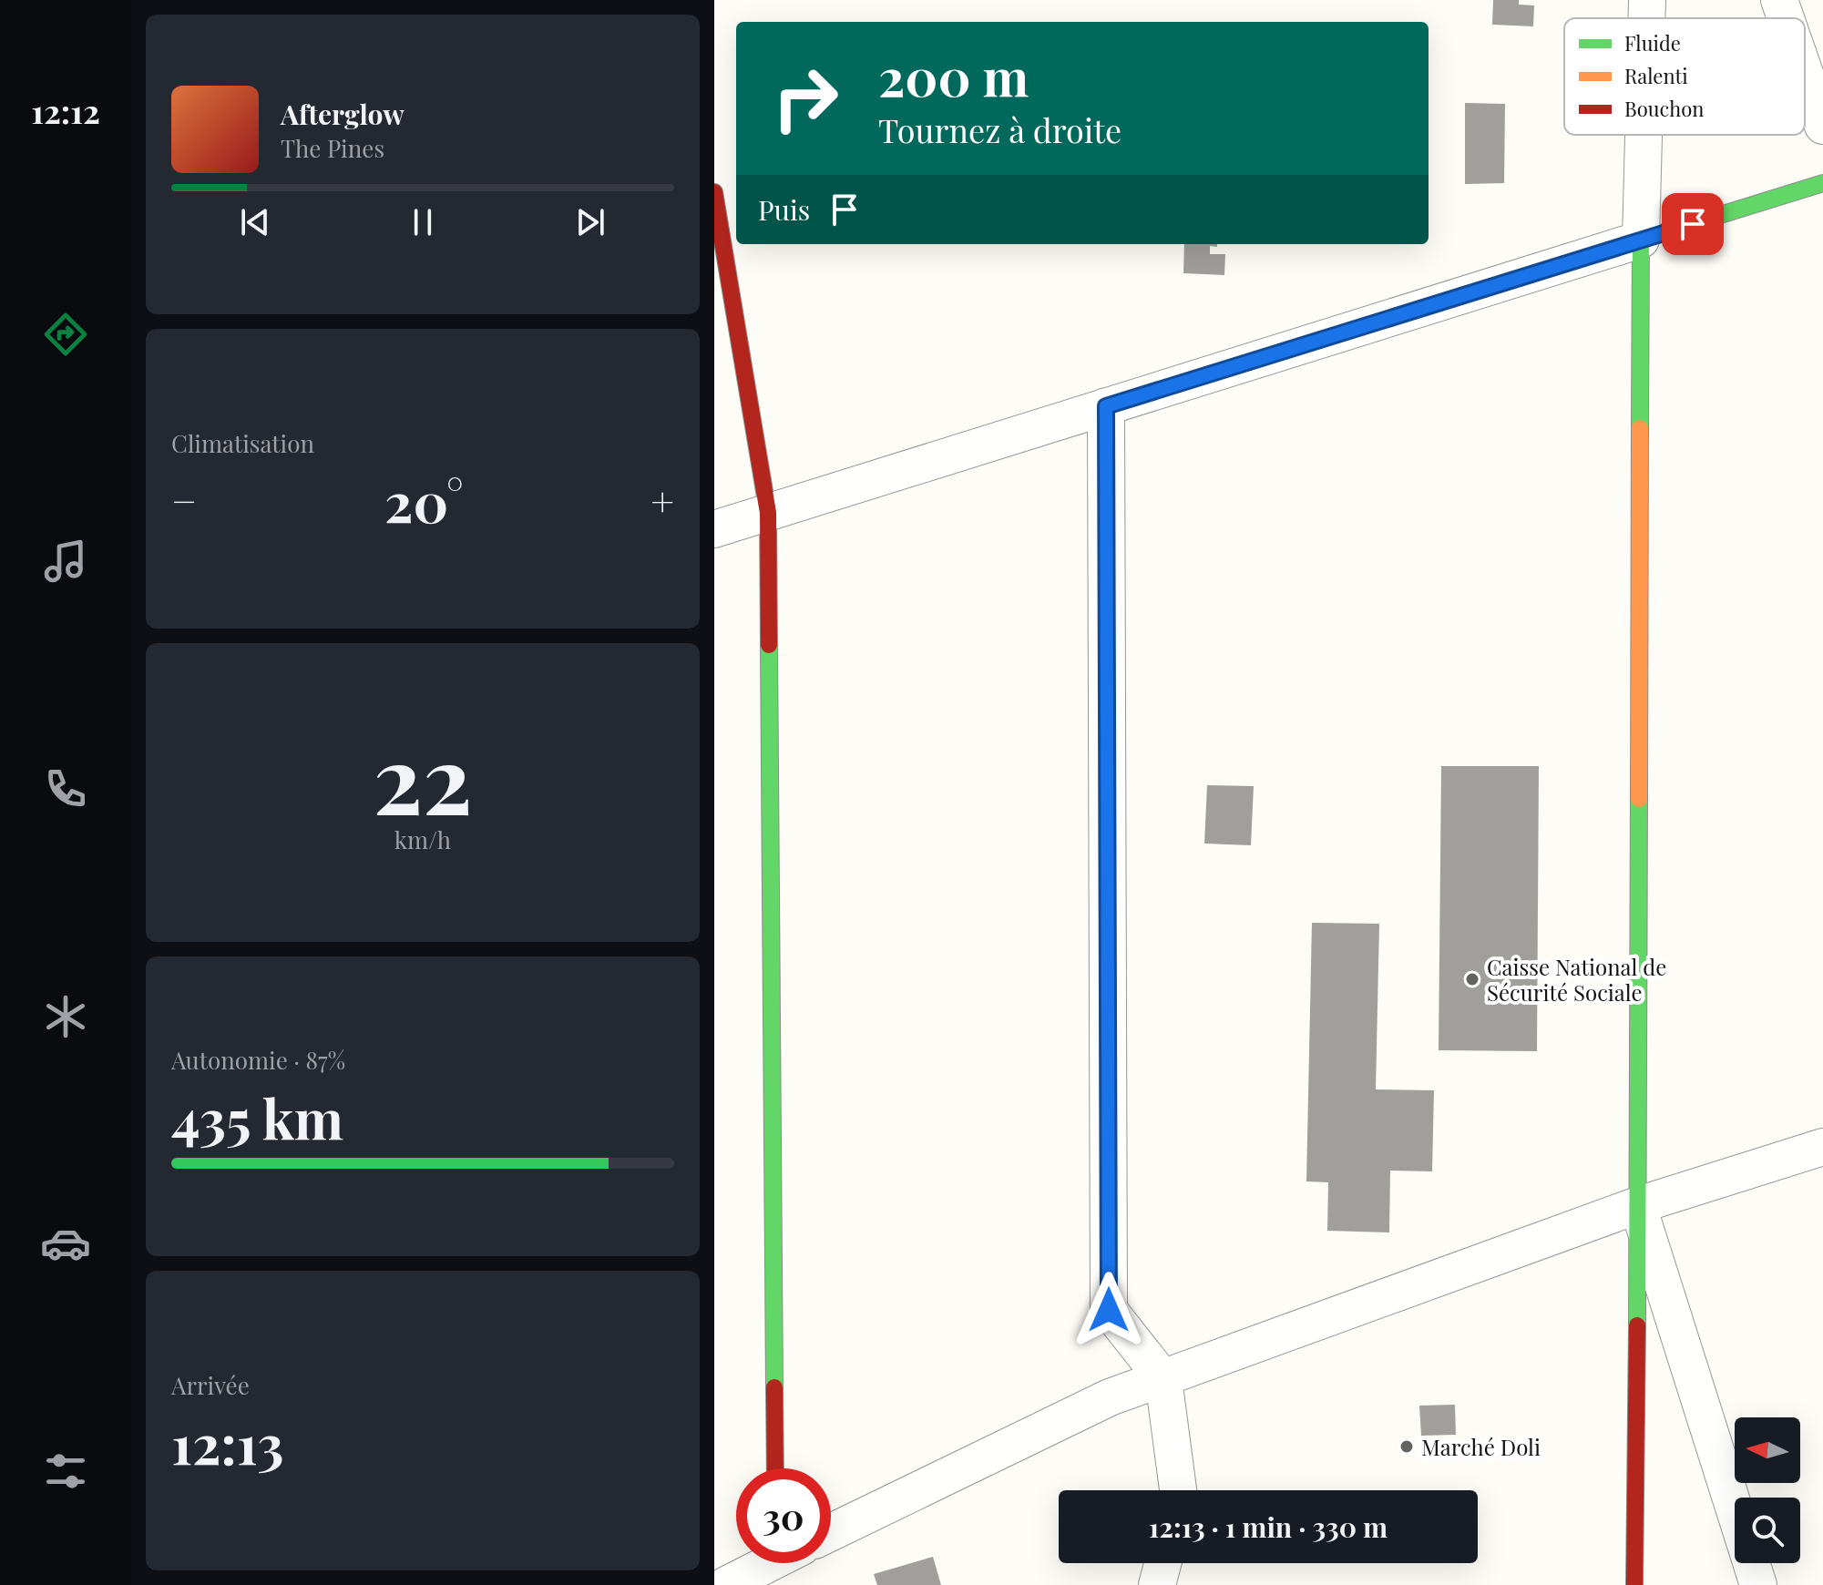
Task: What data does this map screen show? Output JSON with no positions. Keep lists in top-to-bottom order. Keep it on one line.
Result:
{"places":["Caisse National de Sécurité Sociale","Marché Doli"],"legend":["Fluide","Ralenti","Bouchon"],"north":"left","page":{"tabs":"12:12","turn":["200 m","Tournez à droite"],"song":["Afterglow","The Pines"],"then":"Puis","tile":["Climatisation",["22","km/h"],["Autonomie · 87%","435 km"],["Arrivée","12:13"]],"heat":["−","20°","+"],"limit":"30","trip":"12:13 · 1 min · 330 m"}}
